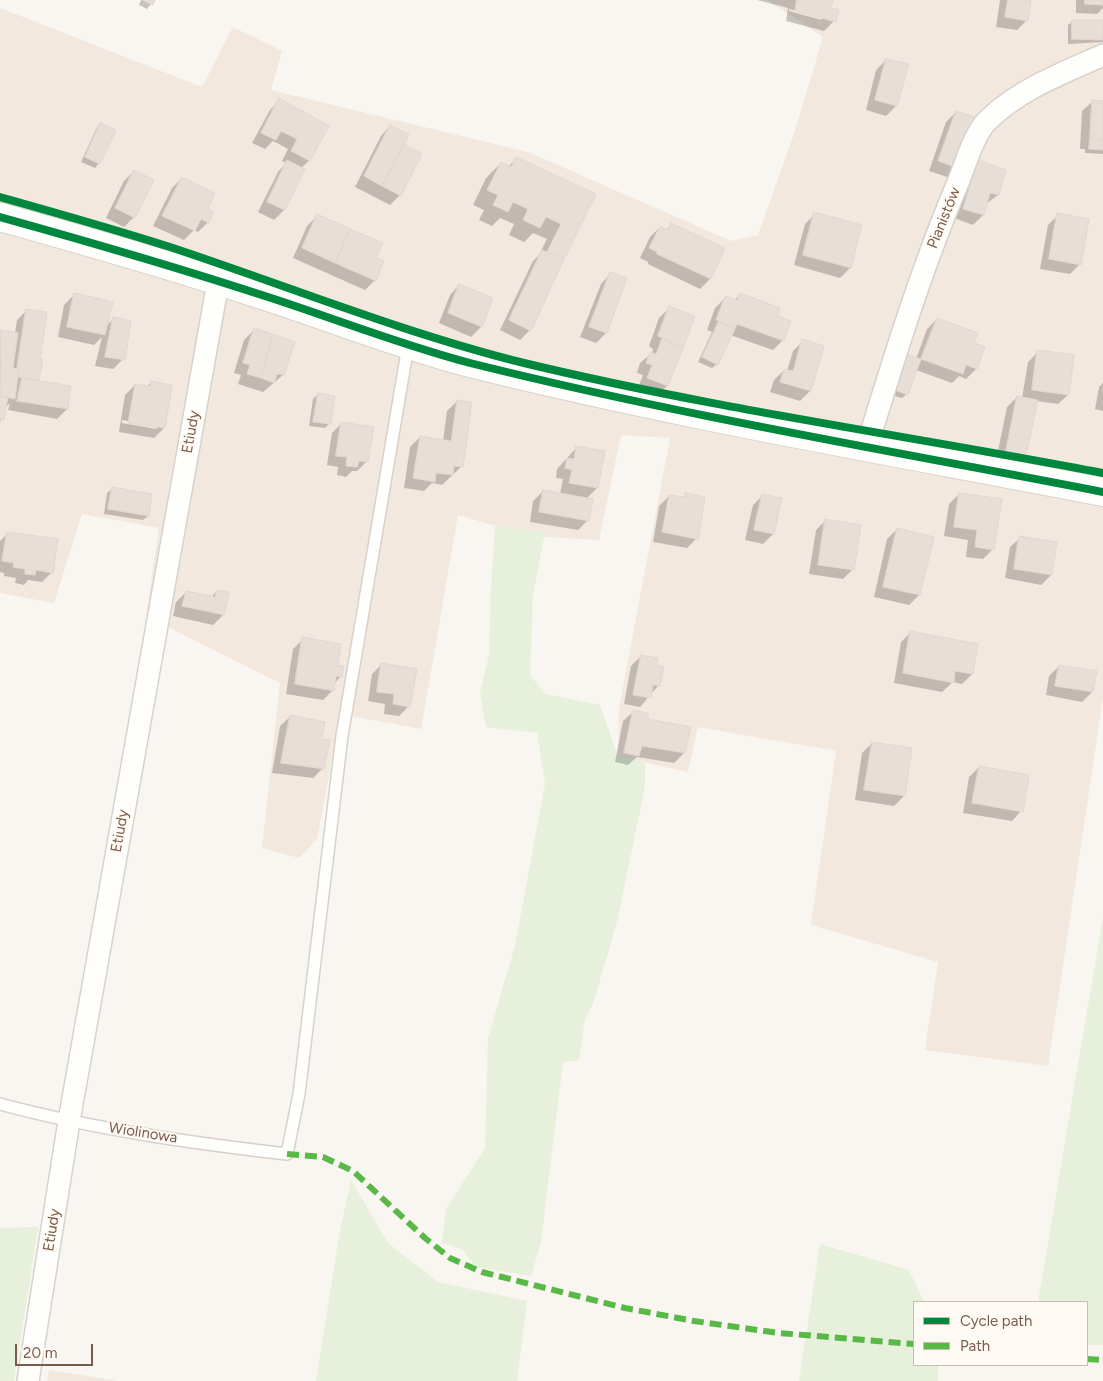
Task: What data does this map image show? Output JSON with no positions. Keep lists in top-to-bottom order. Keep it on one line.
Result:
{"streets":{"street":["Pianistów","Etiudy"],"lane":["Wiolinowa"]},"crossings":[["Etiudy","Wiolinowa"]],"legend":["Cycle path","Path"],"scale_bar":"20 m"}
